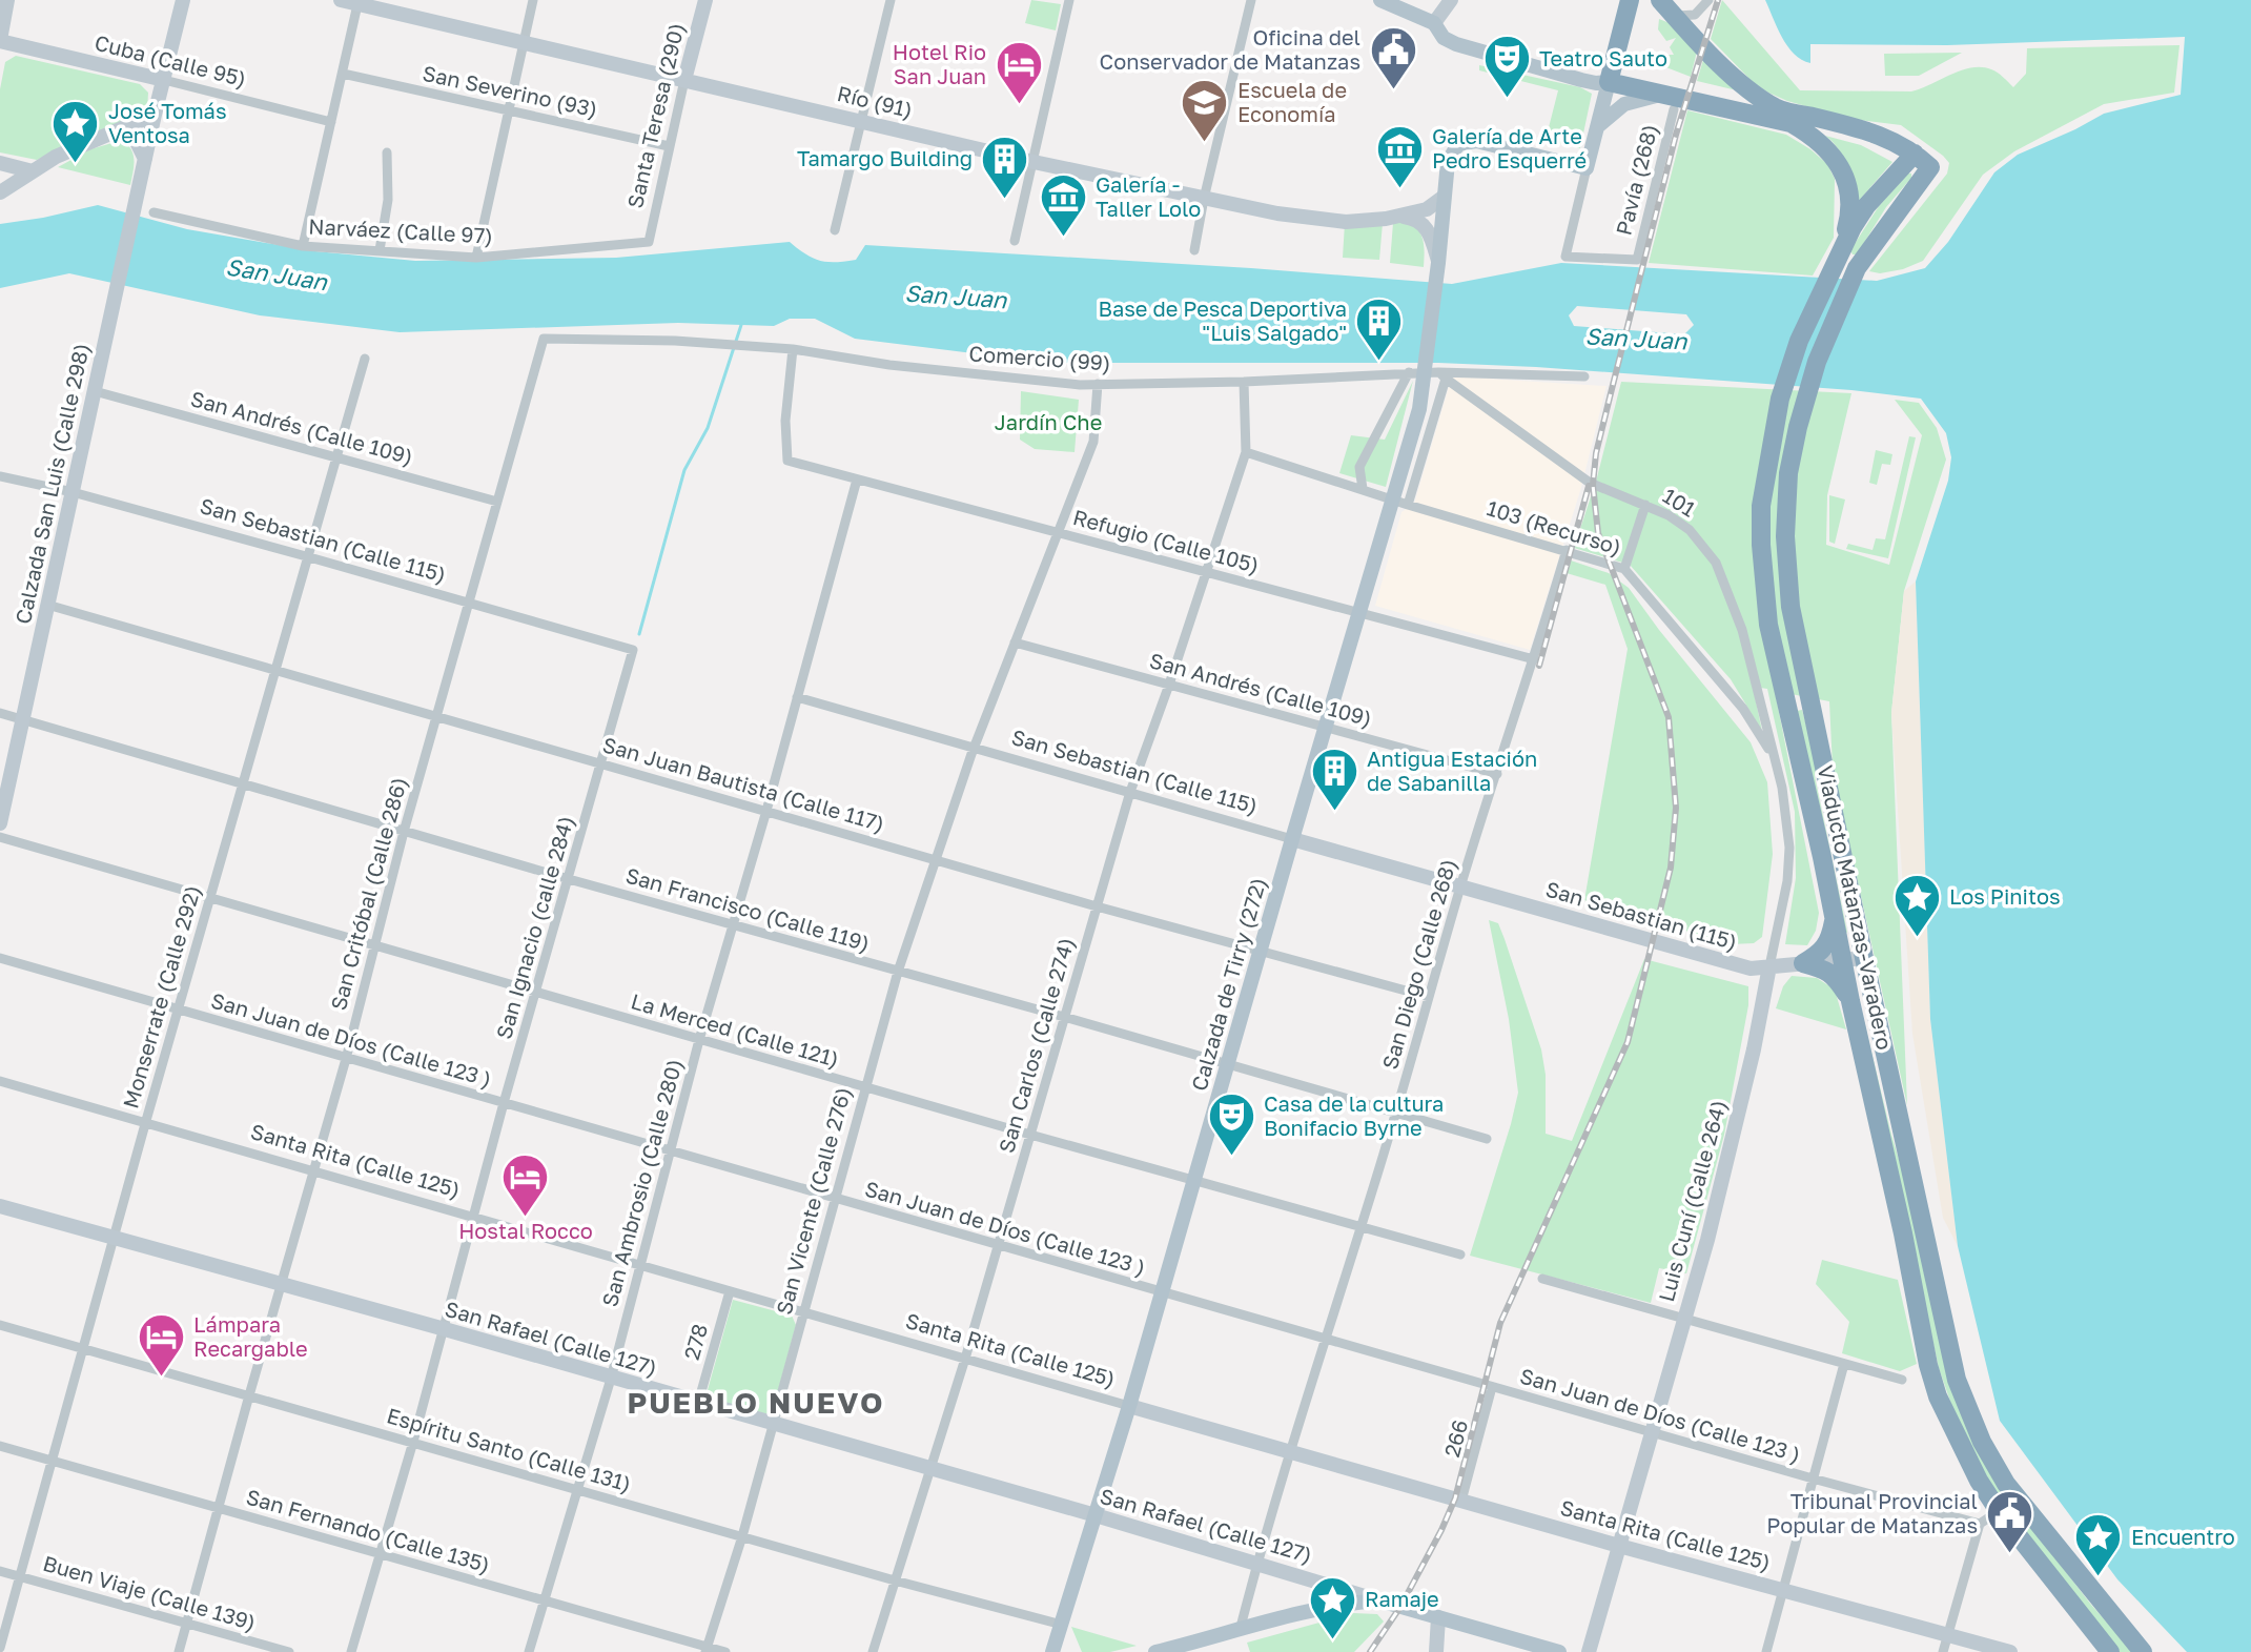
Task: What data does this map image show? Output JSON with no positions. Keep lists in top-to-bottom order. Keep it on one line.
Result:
{"streets":{"highway":["Viaducto Matanzas-Varadero"],"main road":["Calzada de Tirry (272)"],"street":["Cuba (Calle 95)","San Severino (93)","Río (91)","Santa Teresa (290)","Pavía (268)","Narváez (Calle 97)","Comercio (99)","San Andrés (Calle 109)","Calzada San Luis (Calle 298)","101","103 (Recurso)","San Sebastian (Calle 115)","Refugio (Calle 105)","San Juan Bautista (Calle 117)","San Critóbal (Calle 286)","San Francisco (Calle 119)","San Sebastian (115)","San Ignacio (calle 284)","San Diego (Calle 268)","Monserrate (Calle 292)","La Merced (Calle 121)","San Juan de Díos (Calle 123 )","San Carlos (Calle 274)","Santa Rita (Calle 125)","San Ambrosio (Calle 280)","San Vicente (Calle 276)","Luis Cuní (Calle 264)","San Rafael (Calle 127)","278","266","Espíritu Santo (Calle 131)","San Fernando (Calle 135)","Buen Viaje (Calle 139)"]},"crossings":[["Cuba (Calle 95)","Calzada San Luis (Calle 298)"],["San Severino (93)","Santa Teresa (290)"],["Río (91)","Santa Teresa (290)"],["Río (91)","Calzada de Tirry (272)"],["Santa Teresa (290)","Narváez (Calle 97)"],["Comercio (99)","101"],["Comercio (99)","Refugio (Calle 105)"],["Comercio (99)","San Critóbal (Calle 286)"],["Comercio (99)","San Vicente (Calle 276)"],["San Andrés (Calle 109)","Calzada San Luis (Calle 298)"],["San Andrés (Calle 109)","San Critóbal (Calle 286)"],["San Andrés (Calle 109)","San Diego (Calle 268)"],["San Andrés (Calle 109)","Calzada de Tirry (272)"],["San Andrés (Calle 109)","Monserrate (Calle 292)"],["San Andrés (Calle 109)","San Carlos (Calle 274)"],["San Andrés (Calle 109)","San Vicente (Calle 276)"],["Calzada San Luis (Calle 298)","San Sebastian (Calle 115)"],["Calzada San Luis (Calle 298)","San Juan Bautista (Calle 117)"],["Calzada San Luis (Calle 298)","San Francisco (Calle 119)"],["101","103 (Recurso)"],["101","Luis Cuní (Calle 264)"],["103 (Recurso)","San Diego (Calle 268)"],["103 (Recurso)","Calzada de Tirry (272)"],["103 (Recurso)","San Carlos (Calle 274)"],["103 (Recurso)","Luis Cuní (Calle 264)"],["San Sebastian (Calle 115)","San Critóbal (Calle 286)"],["San Sebastian (Calle 115)","San Sebastian (115)"],["San Sebastian (Calle 115)","San Ignacio (calle 284)"],["San Sebastian (Calle 115)","San Diego (Calle 268)"],["San Sebastian (Calle 115)","Calzada de Tirry (272)"],["San Sebastian (Calle 115)","Monserrate (Calle 292)"],["San Sebastian (Calle 115)","San Carlos (Calle 274)"],["San Sebastian (Calle 115)","San Ambrosio (Calle 280)"],["San Sebastian (Calle 115)","San Vicente (Calle 276)"],["Refugio (Calle 105)","San Diego (Calle 268)"],["Refugio (Calle 105)","Calzada de Tirry (272)"],["Refugio (Calle 105)","San Carlos (Calle 274)"],["Refugio (Calle 105)","San Ambrosio (Calle 280)"],["Refugio (Calle 105)","San Vicente (Calle 276)"],["San Juan Bautista (Calle 117)","San Critóbal (Calle 286)"],["San Juan Bautista (Calle 117)","San Ignacio (calle 284)"],["San Juan Bautista (Calle 117)","San Diego (Calle 268)"],["San Juan Bautista (Calle 117)","Calzada de Tirry (272)"],["San Juan Bautista (Calle 117)","Monserrate (Calle 292)"],["San Juan Bautista (Calle 117)","San Carlos (Calle 274)"],["San Juan Bautista (Calle 117)","San Ambrosio (Calle 280)"],["San Juan Bautista (Calle 117)","San Vicente (Calle 276)"],["San Critóbal (Calle 286)","San Francisco (Calle 119)"],["San Critóbal (Calle 286)","La Merced (Calle 121)"],["San Critóbal (Calle 286)","San Juan de Díos (Calle 123 )"],["San Critóbal (Calle 286)","Santa Rita (Calle 125)"],["San Critóbal (Calle 286)","San Rafael (Calle 127)"],["San Critóbal (Calle 286)","Espíritu Santo (Calle 131)"],["San Critóbal (Calle 286)","San Fernando (Calle 135)"],["San Critóbal (Calle 286)","Buen Viaje (Calle 139)"],["Viaducto Matanzas-Varadero","San Sebastian (115)"],["San Francisco (Calle 119)","San Ignacio (calle 284)"],["San Francisco (Calle 119)","San Diego (Calle 268)"],["San Francisco (Calle 119)","Calzada de Tirry (272)"],["San Francisco (Calle 119)","Monserrate (Calle 292)"],["San Francisco (Calle 119)","San Carlos (Calle 274)"],["San Francisco (Calle 119)","San Ambrosio (Calle 280)"],["San Francisco (Calle 119)","San Vicente (Calle 276)"],["San Sebastian (115)","San Diego (Calle 268)"],["San Sebastian (115)","Luis Cuní (Calle 264)"],["San Ignacio (calle 284)","La Merced (Calle 121)"],["San Ignacio (calle 284)","San Juan de Díos (Calle 123 )"],["San Ignacio (calle 284)","Santa Rita (Calle 125)"],["San Ignacio (calle 284)","San Rafael (Calle 127)"],["San Ignacio (calle 284)","Espíritu Santo (Calle 131)"],["San Ignacio (calle 284)","San Fernando (Calle 135)"],["San Diego (Calle 268)","La Merced (Calle 121)"],["San Diego (Calle 268)","San Juan de Díos (Calle 123 )"],["San Diego (Calle 268)","Santa Rita (Calle 125)"],["San Diego (Calle 268)","San Rafael (Calle 127)"],["Calzada de Tirry (272)","La Merced (Calle 121)"],["Calzada de Tirry (272)","San Juan de Díos (Calle 123 )"],["Calzada de Tirry (272)","Santa Rita (Calle 125)"],["Calzada de Tirry (272)","San Rafael (Calle 127)"],["Calzada de Tirry (272)","Espíritu Santo (Calle 131)"],["Monserrate (Calle 292)","La Merced (Calle 121)"],["Monserrate (Calle 292)","San Juan de Díos (Calle 123 )"],["Monserrate (Calle 292)","Santa Rita (Calle 125)"],["Monserrate (Calle 292)","San Rafael (Calle 127)"],["Monserrate (Calle 292)","Espíritu Santo (Calle 131)"],["Monserrate (Calle 292)","San Fernando (Calle 135)"],["Monserrate (Calle 292)","Buen Viaje (Calle 139)"],["La Merced (Calle 121)","San Carlos (Calle 274)"],["La Merced (Calle 121)","San Ambrosio (Calle 280)"],["La Merced (Calle 121)","San Vicente (Calle 276)"],["San Juan de Díos (Calle 123 )","San Carlos (Calle 274)"],["San Juan de Díos (Calle 123 )","San Ambrosio (Calle 280)"],["San Juan de Díos (Calle 123 )","San Vicente (Calle 276)"],["San Juan de Díos (Calle 123 )","Luis Cuní (Calle 264)"],["San Juan de Díos (Calle 123 )","266"],["San Carlos (Calle 274)","Santa Rita (Calle 125)"],["San Carlos (Calle 274)","San Rafael (Calle 127)"],["San Carlos (Calle 274)","Espíritu Santo (Calle 131)"],["Santa Rita (Calle 125)","San Ambrosio (Calle 280)"],["Santa Rita (Calle 125)","San Vicente (Calle 276)"],["Santa Rita (Calle 125)","Luis Cuní (Calle 264)"],["Santa Rita (Calle 125)","278"],["Santa Rita (Calle 125)","266"],["San Ambrosio (Calle 280)","San Rafael (Calle 127)"],["San Ambrosio (Calle 280)","Espíritu Santo (Calle 131)"],["San Ambrosio (Calle 280)","San Fernando (Calle 135)"],["San Vicente (Calle 276)","San Rafael (Calle 127)"],["San Vicente (Calle 276)","Espíritu Santo (Calle 131)"],["San Vicente (Calle 276)","San Fernando (Calle 135)"],["San Rafael (Calle 127)","278"]],"districts":["PUEBLO NUEVO"],"water":["San Juan"],"parks":["Jardín Che"],"places":{"public building":["Oficina del Conservador de Matanzas","Tribunal Provincial Popular de Matanzas"],"theatre":["Teatro Sauto","Casa de la cultura Bonifacio Byrne"],"hotel":["Hotel Rio San Juan","Hostal Rocco","Lámpara Recargable"],"school or university":["Escuela de Economía"],"place":["José Tomás Ventosa","Los Pinitos","Encuentro","Ramaje"],"museum":["Galería de Arte Pedro Esquerré","Galería - Taller Lolo"],"building":["Tamargo Building","Base de Pesca Deportiva \"Luis Salgado\"","Antigua Estación de Sabanilla"]}}
